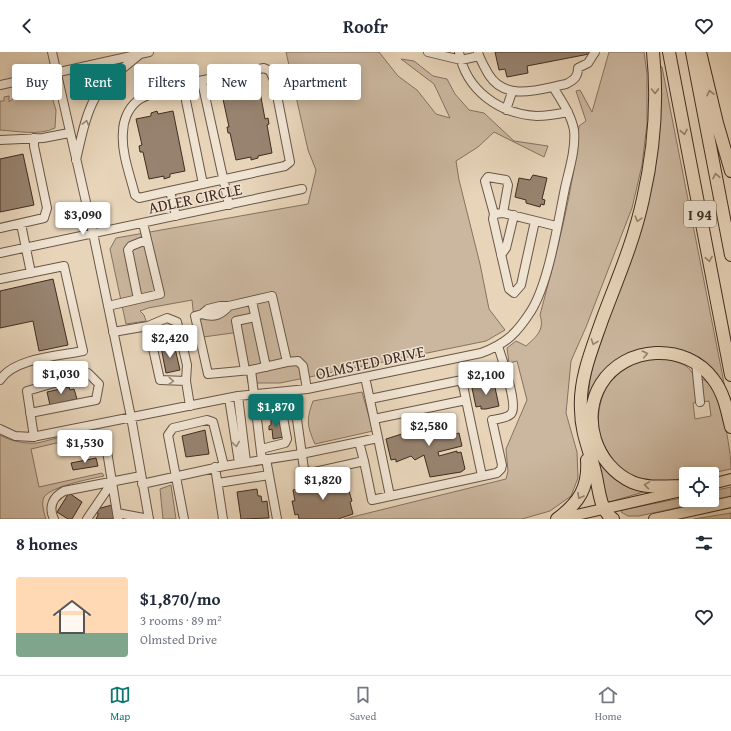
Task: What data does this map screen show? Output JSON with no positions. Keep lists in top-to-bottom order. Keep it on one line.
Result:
{"streets":{"highway":["I 94"],"street":["ADLER CIRCLE","OLMSTED DRIVE"]},"page":{"header":"Roofr","chip":["Buy","Rent","Filters","New","Apartment"],"price":["$3,090","$2,420","$1,030","$2,100","$1,870","$2,580","$1,530","$1,820"],"heading":"8 homes","list":[{"name":"$1,870/mo","note":"3 rooms · 89 m² · Olmsted Drive"}],"tabs":["Map","Saved","Home"]}}
